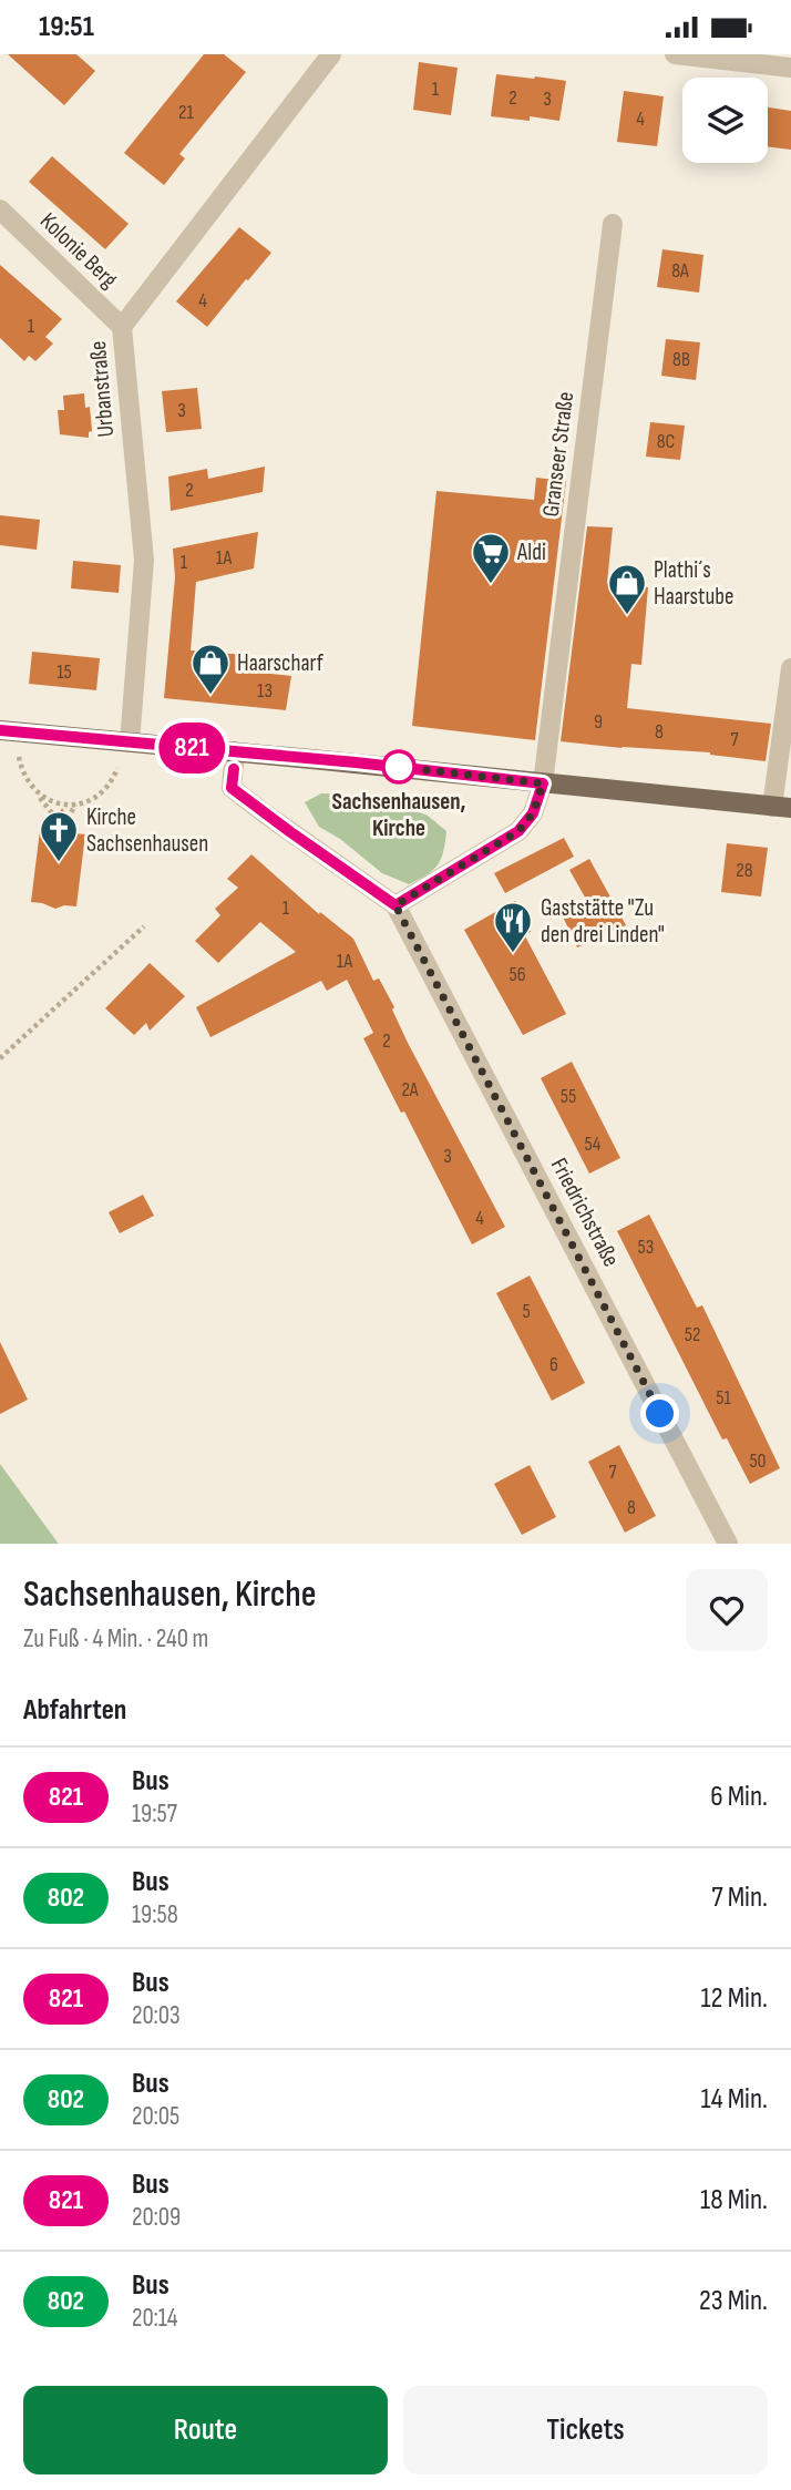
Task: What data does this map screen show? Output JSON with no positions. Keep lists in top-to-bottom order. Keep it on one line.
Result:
{"streets":{"street":["Kolonie Berg","Urbanstraße","Granseer Straße","Friedrichstraße"]},"crossings":[["Kolonie Berg","Urbanstraße"]],"places":{"supermarket":["Aldi"],"shop":["Plathi´s Haarstube","Haarscharf"],"other":["Sachsenhausen, Kirche"],"church":["Kirche Sachsenhausen"],"restaurant":["Gaststätte \"Zu den drei Linden\""]},"lines":["bus line 821"],"house_numbers":["1","2","3","21","4","8A","4","1","8B","3","8C","2","1A","1","15","13","9","8","7","28","1","1A","56","2","2A","55","54","3","4","53","5","52","6","51","50","7","8"],"page":{"status":"19:51","on_map":"821","heading":[["Sachsenhausen, Kirche","Zu Fuß · 4 Min. · 240 m"],"Abfahrten"],"list":[{"mark":"821","name":"Bus","note":"19:57","value":"6 Min."},{"mark":"802","name":"Bus","note":"19:58","value":"7 Min."},{"mark":"821","name":"Bus","note":"20:03","value":"12 Min."},{"mark":"802","name":"Bus","note":"20:05","value":"14 Min."},{"mark":"821","name":"Bus","note":"20:09","value":"18 Min."},{"mark":"802","name":"Bus","note":"20:14","value":"23 Min."}],"buttons":["Route","Tickets"]}}
